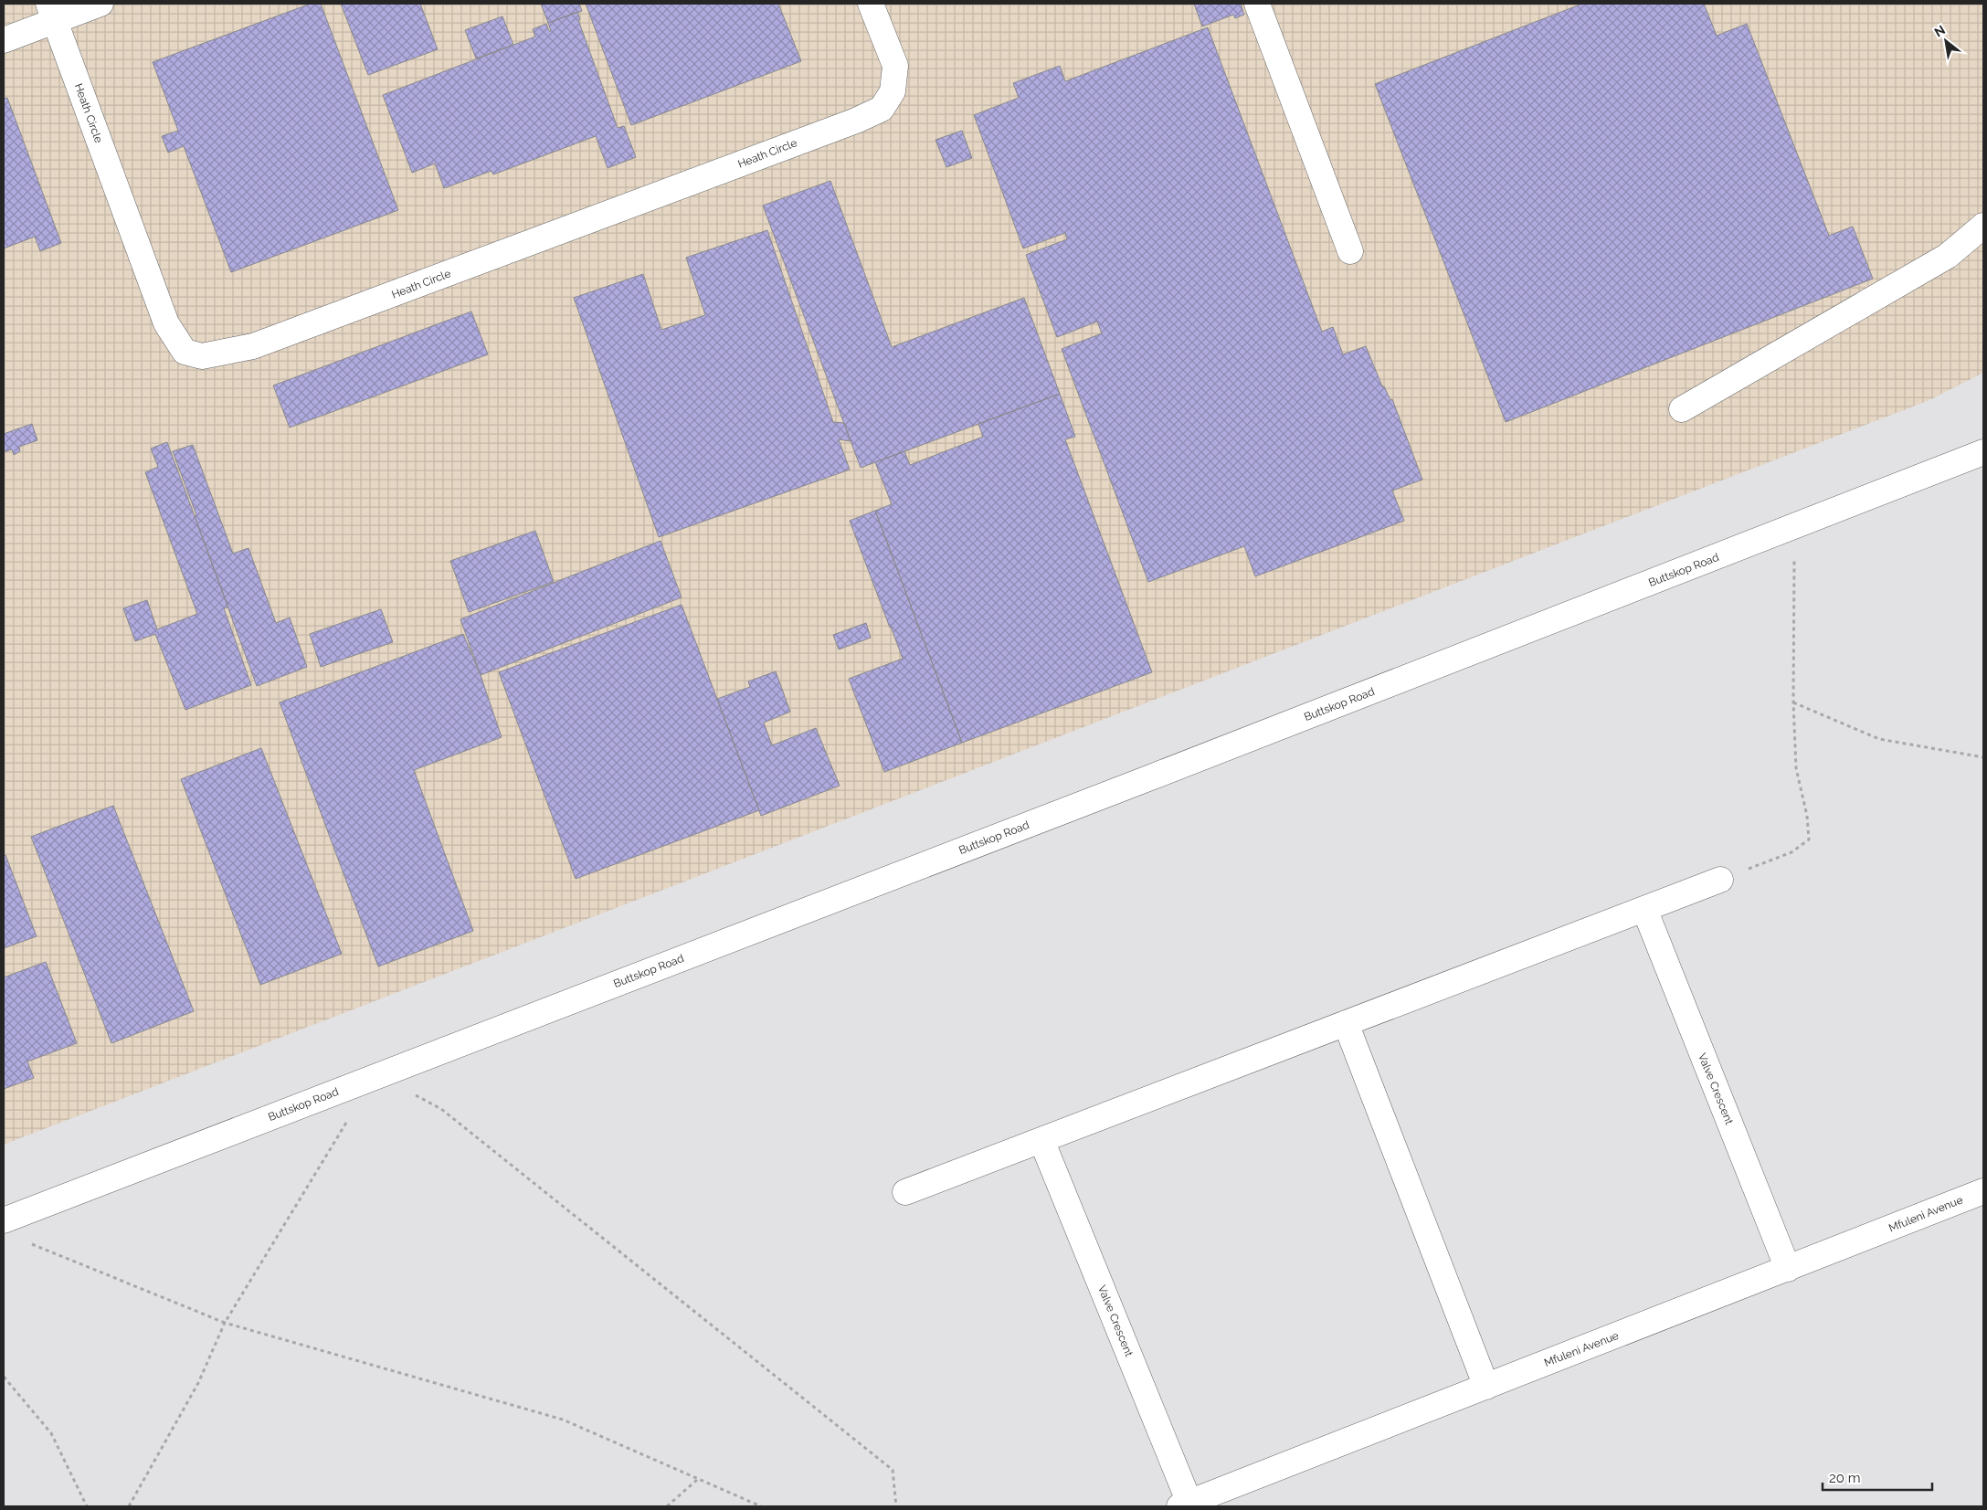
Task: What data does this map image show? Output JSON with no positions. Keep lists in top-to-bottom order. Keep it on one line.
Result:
{"streets":{"street":["Heath Circle","Buttskop Road","Valve Crescent","Mfuleni Avenue"]},"crossings":[["Valve Crescent","Mfuleni Avenue"]],"scale_bar":"20 m","north":"top left"}
